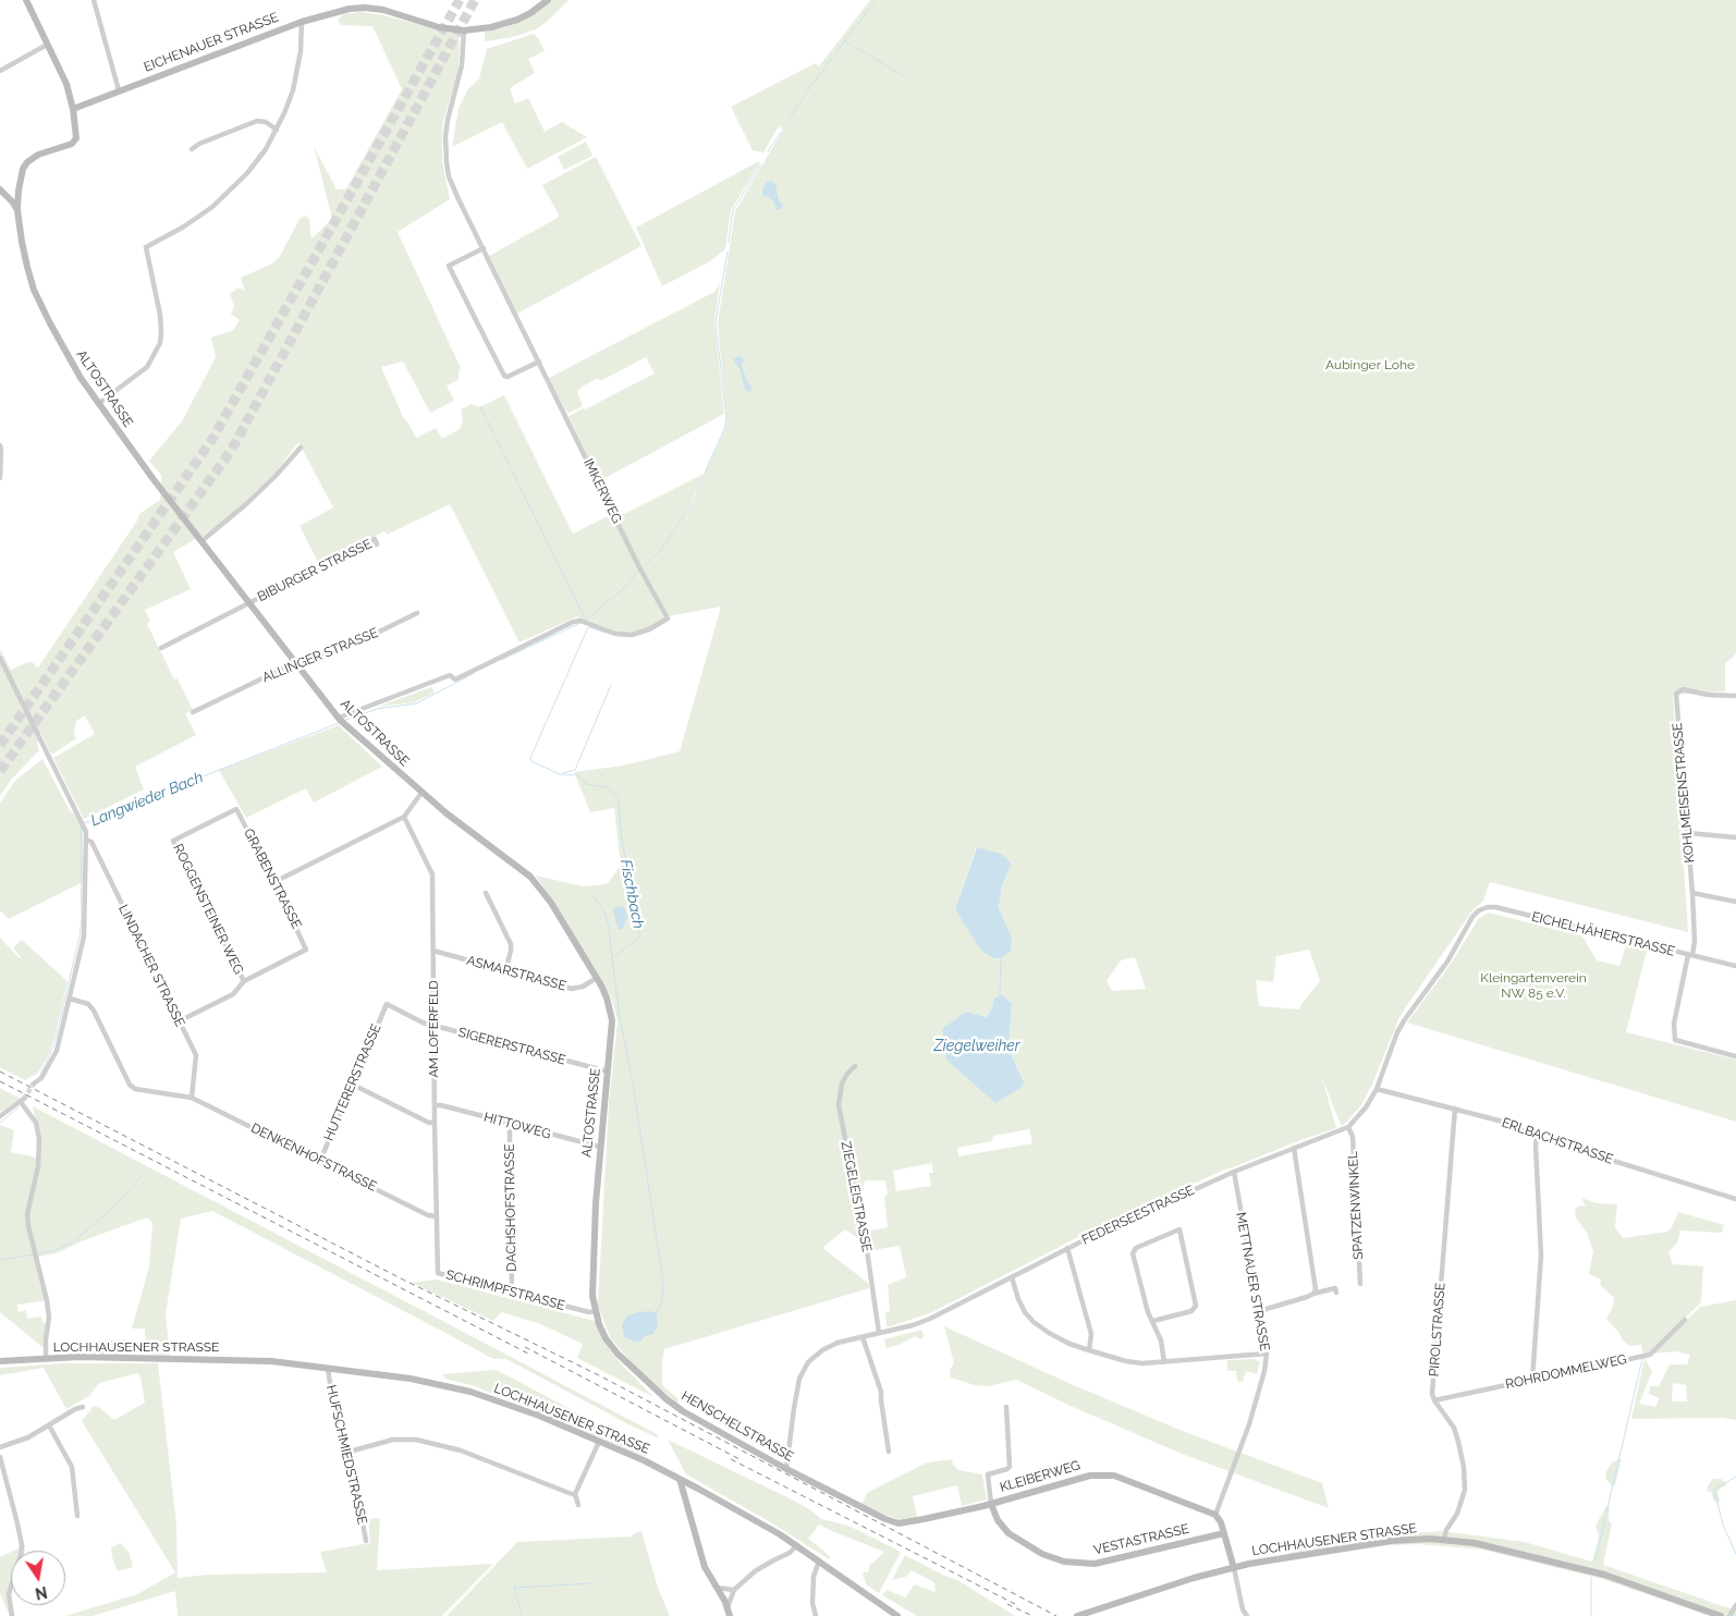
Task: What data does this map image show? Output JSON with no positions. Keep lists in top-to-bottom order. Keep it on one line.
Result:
{"streets":{"main road":["EICHENAUER STRASSE","ALTOSTRASSE","LOCHHAUSENER STRASSE","HENSCHELSTRASSE","KLEIBERWEG","VESTASTRASSE"],"street":["IMKERWEG","BIBURGER STRASSE","ALLINGER STRASSE","KOHLMEISENSTRASSE","GRABENSTRASSE","ROGGENSTEINER WEG","EICHELHÄHERSTRASSE","LINDACHER STRASSE","ASMARSTRASSE","AM LOFERFELD","SIGERERSTRASSE","HUTTERERSTRASSE","HITTOWEG","ERLBACHSTRASSE","DENKENHOFSTRASSE","ZIEGELEISTRASSE","SPATZENWINKEL","DACHSHOFSTRASSE","FEDERSEESTRASSE","METTNAUER STRASSE","SCHRIMPFSTRASSE","PIROLSTRASSE","ROHRDOMMELWEG","HUFSCHMIEDSTRASSE"]},"crossings":[["EICHENAUER STRASSE","IMKERWEG"],["ALTOSTRASSE","IMKERWEG"],["ALTOSTRASSE","BIBURGER STRASSE"],["ALTOSTRASSE","ALLINGER STRASSE"],["ALTOSTRASSE","ASMARSTRASSE"],["ALTOSTRASSE","SIGERERSTRASSE"],["ALTOSTRASSE","HITTOWEG"],["ALTOSTRASSE","SCHRIMPFSTRASSE"],["ALTOSTRASSE","HENSCHELSTRASSE"],["KOHLMEISENSTRASSE","EICHELHÄHERSTRASSE"],["GRABENSTRASSE","ROGGENSTEINER WEG"],["EICHELHÄHERSTRASSE","FEDERSEESTRASSE"],["LINDACHER STRASSE","DENKENHOFSTRASSE"],["ASMARSTRASSE","AM LOFERFELD"],["AM LOFERFELD","SIGERERSTRASSE"],["AM LOFERFELD","HITTOWEG"],["AM LOFERFELD","DENKENHOFSTRASSE"],["AM LOFERFELD","SCHRIMPFSTRASSE"],["SIGERERSTRASSE","HUTTERERSTRASSE"],["HUTTERERSTRASSE","DENKENHOFSTRASSE"],["HITTOWEG","DACHSHOFSTRASSE"],["ERLBACHSTRASSE","FEDERSEESTRASSE"],["ERLBACHSTRASSE","PIROLSTRASSE"],["ZIEGELEISTRASSE","FEDERSEESTRASSE"],["SPATZENWINKEL","FEDERSEESTRASSE"],["DACHSHOFSTRASSE","SCHRIMPFSTRASSE"],["FEDERSEESTRASSE","METTNAUER STRASSE"],["FEDERSEESTRASSE","HENSCHELSTRASSE"],["METTNAUER STRASSE","KLEIBERWEG"],["SCHRIMPFSTRASSE","HENSCHELSTRASSE"],["PIROLSTRASSE","ROHRDOMMELWEG"],["LOCHHAUSENER STRASSE","HUFSCHMIEDSTRASSE"],["HENSCHELSTRASSE","KLEIBERWEG"],["KLEIBERWEG","VESTASTRASSE"]],"water":["Langwieder Bach","Fischbach","Ziegelweiher"],"parks":["Aubinger Lohe","Kleingartenverein NW 85 e.V."],"north":"bottom"}
